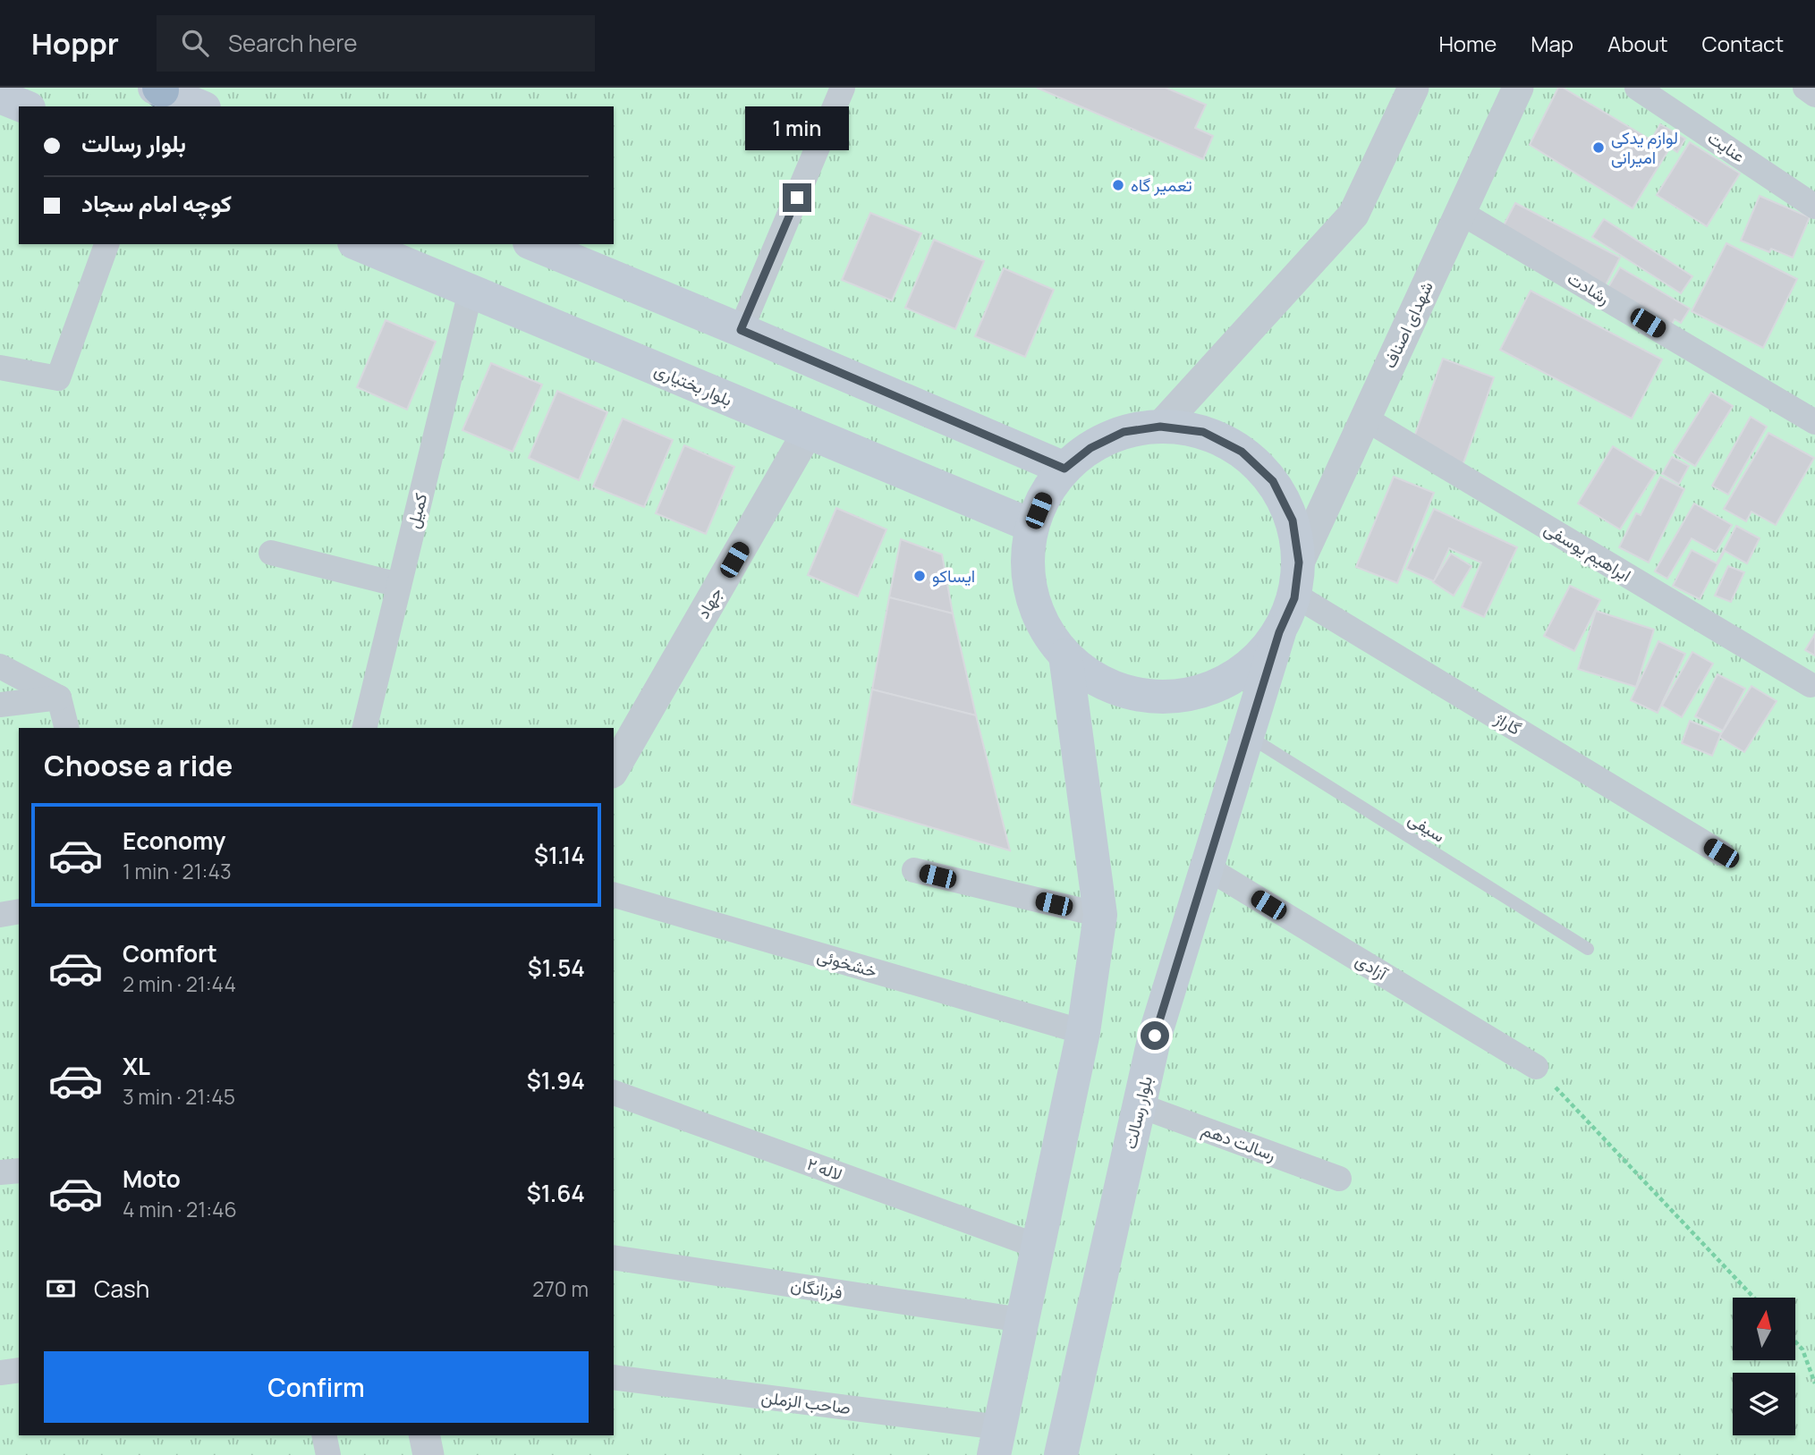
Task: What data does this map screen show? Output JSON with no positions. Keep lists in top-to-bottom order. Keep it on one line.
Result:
{"streets":{"main road":["بلوار بختیاری","بلوار رسالت"],"street":["عنایت","رشادت","شهدای اصناف","کمیل","ابراهیم یوسفی","جهاد","گاراژ","خشخوئی","آزادی","رسالت دهم","لاله ۲","فرزانگان","صاحب الزملن"],"lane":["سیفی"]},"crossings":[["رشادت","شهدای اصناف"],["شهدای اصناف","ابراهیم یوسفی"],["شهدای اصناف","گاراژ"],["بلوار بختیاری","کمیل"],["بلوار بختیاری","جهاد"],["سیفی","بلوار رسالت"],["آزادی","بلوار رسالت"],["بلوار رسالت","رسالت دهم"]],"places":["لوازم یدکی امیرانی","تعمیر گاه","ایساکو"],"north":"top","page":{"header":"Hoppr","search":"Search here","nav":["Home","Map","About","Contact"],"bubble":"1 min","banner":["بلوار رسالت","کوچه امام سجاد"],"heading":"Choose a ride","list":[{"name":"Economy","note":"1 min · 21:43","value":"$1.14"},{"name":"Comfort","note":"2 min · 21:44","value":"$1.54"},{"name":"XL","note":"3 min · 21:45","value":"$1.94"},{"name":"Moto","note":"4 min · 21:46","value":"$1.64"}],"pay":["Cash","270 m"],"buttons":"Confirm"}}
